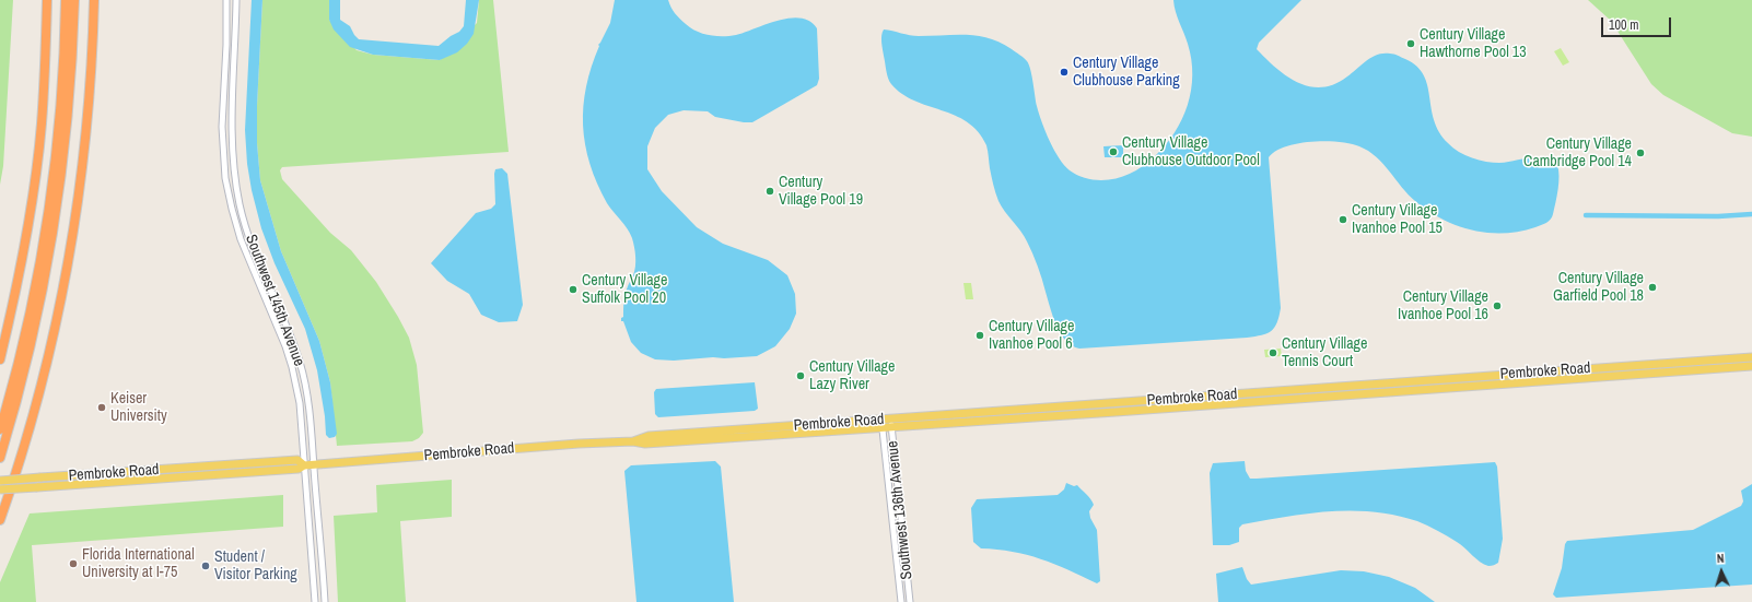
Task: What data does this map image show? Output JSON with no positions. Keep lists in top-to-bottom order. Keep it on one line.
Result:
{"streets":{"main road":["Pembroke Road"],"street":["Southwest 145th Avenue","Southwest 136th Avenue"]},"crossings":[["Southwest 145th Avenue","Pembroke Road"],["Pembroke Road","Southwest 136th Avenue"]],"places":["Century Village Hawthorne Pool 13","Century Village Clubhouse Parking","Century Village Clubhouse Outdoor Pool","Century Village Cambridge Pool 14","Century Village Pool 19","Century Village Ivanhoe Pool 15","Century Village Garfield Pool 18","Century Village Suffolk Pool 20","Century Village Ivanhoe Pool 16","Century Village Ivanhoe Pool 6","Century Village Tennis Court","Century Village Lazy River","Keiser University","Florida International University at I-75","Student / Visitor Parking"],"scale_bar":"100 m","north":"top"}
